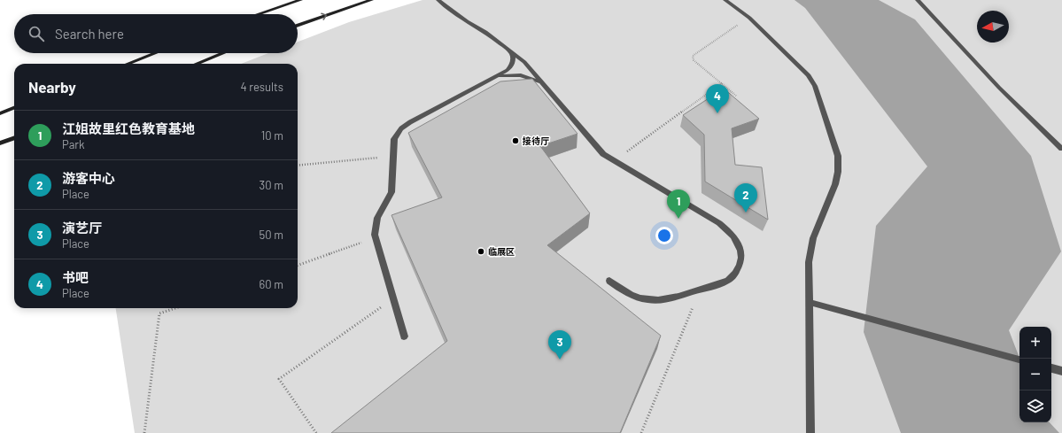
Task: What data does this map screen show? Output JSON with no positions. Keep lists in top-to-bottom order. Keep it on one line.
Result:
{"places":["接待厅","临展区"],"north":"left","page":{"search":"Search here","heading":["Nearby","4 results"],"pins":["4","2","1","3"],"list":[{"mark":"1","name":"江姐故里红色教育基地","note":"Park","value":"10 m"},{"mark":"2","name":"游客中心","note":"Place","value":"30 m"},{"mark":"3","name":"演艺厅","note":"Place","value":"50 m"},{"mark":"4","name":"书吧","note":"Place","value":"60 m"}],"map_buttons":["+","−"]}}
